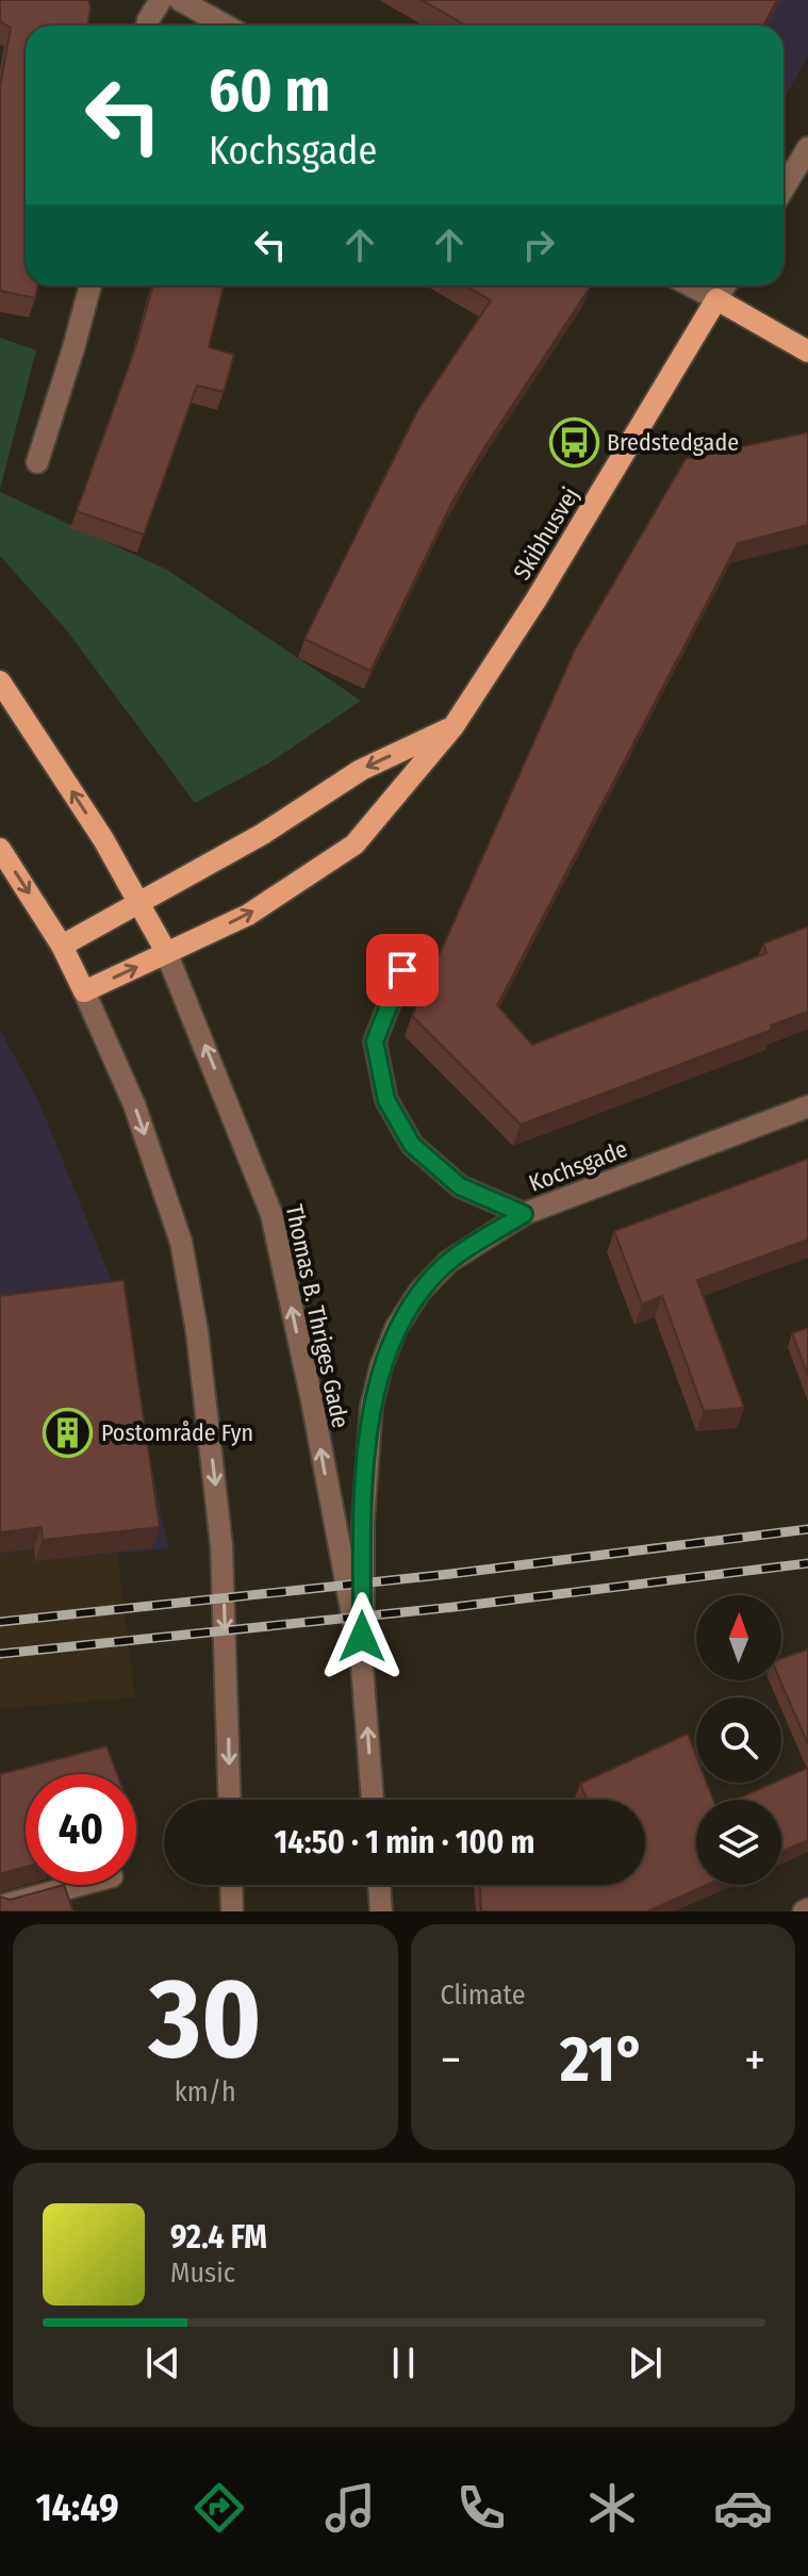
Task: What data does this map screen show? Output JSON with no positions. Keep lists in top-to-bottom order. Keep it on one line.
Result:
{"streets":{"main road":["Skibhusvej","Thomas B. Thriges Gade"],"street":["Kochsgade"]},"crossings":[["Skibhusvej","Thomas B. Thriges Gade"]],"one_way":["Skibhusvej","Thomas B. Thriges Gade"],"places":{"bus stop":["Bredstedgade"],"building":["Postområde Fyn"]},"north":"top","page":{"turn":["60 m","Kochsgade"],"limit":"40","trip":"14:50 · 1 min · 100 m","tile":[["30","km/h"],"Climate"],"heat":["−","21°","+"],"song":["92.4 FM","Music"],"tabs":"14:49"}}
